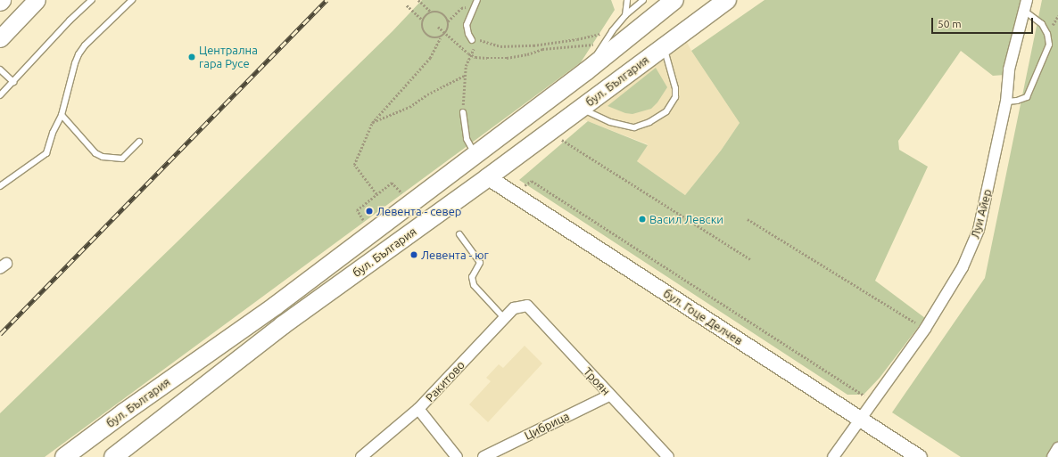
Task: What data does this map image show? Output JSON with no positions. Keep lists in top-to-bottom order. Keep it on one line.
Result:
{"streets":{"highway":["бул. България"],"main road":["бул. Гоце Делчев"],"street":["Луи Айер","Ракитово","Троян","Цибрица"]},"crossings":[["бул. България","бул. Гоце Делчев"],["Луи Айер","бул. Гоце Делчев"],["Ракитово","Троян"],["Троян","Цибрица"]],"places":["Централна гара Русе","Левента - север","Васил Левски","Левента - юг"],"scale_bar":"50 m"}
